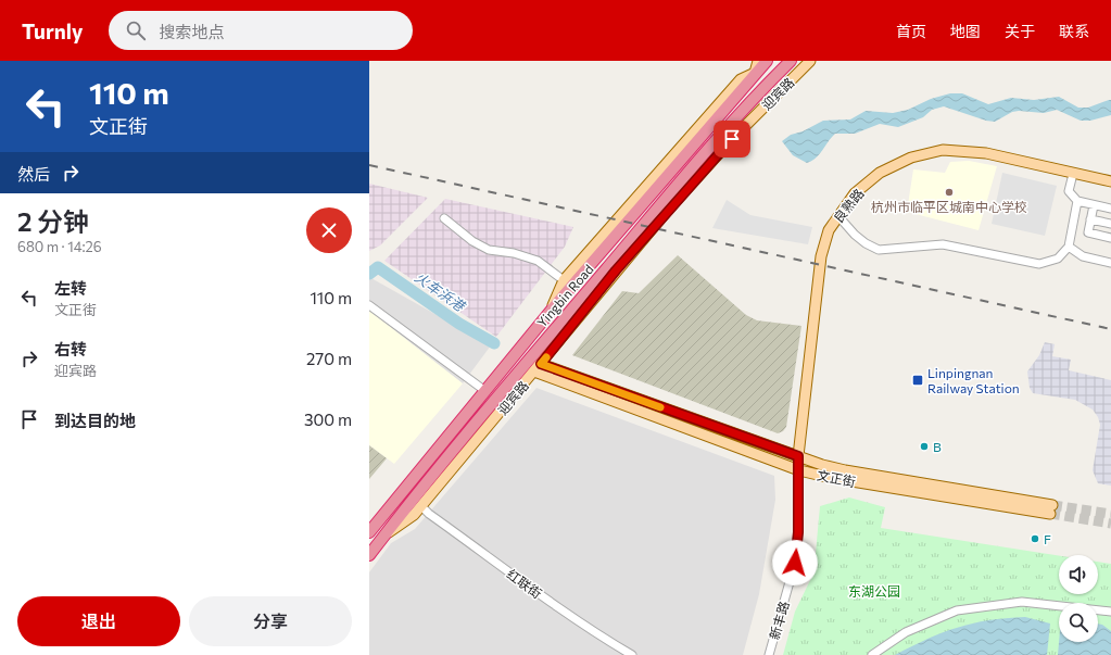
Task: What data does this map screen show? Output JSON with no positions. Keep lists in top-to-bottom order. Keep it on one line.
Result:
{"streets":{"highway":["Yingbin Road"],"main road":["迎宾路","良熟路","文正街"],"street":["红联街","新丰路"]},"crossings":[["迎宾路","Yingbin Road"],["迎宾路","文正街"],["迎宾路","红联街"],["良熟路","文正街"],["良熟路","新丰路"],["文正街","新丰路"]],"water":["火车浜港"],"parks":["东湖公园"],"places":{"other":["杭州市临平区城南中心学校","B","F"],"transit":["Linpingnan Railway Station"]},"page":{"header":"Turnly","search":"搜索地点","nav":["首页","地图","关于","联系"],"turn":["110 m","文正街"],"then":"然后","heading":["2 分钟","680 m · 14:26"],"list":[{"name":"左转","note":"文正街","value":"110 m"},{"name":"右转","note":"迎宾路","value":"270 m"},{"name":"到达目的地","value":"300 m"}],"buttons":["退出","分享"]}}
